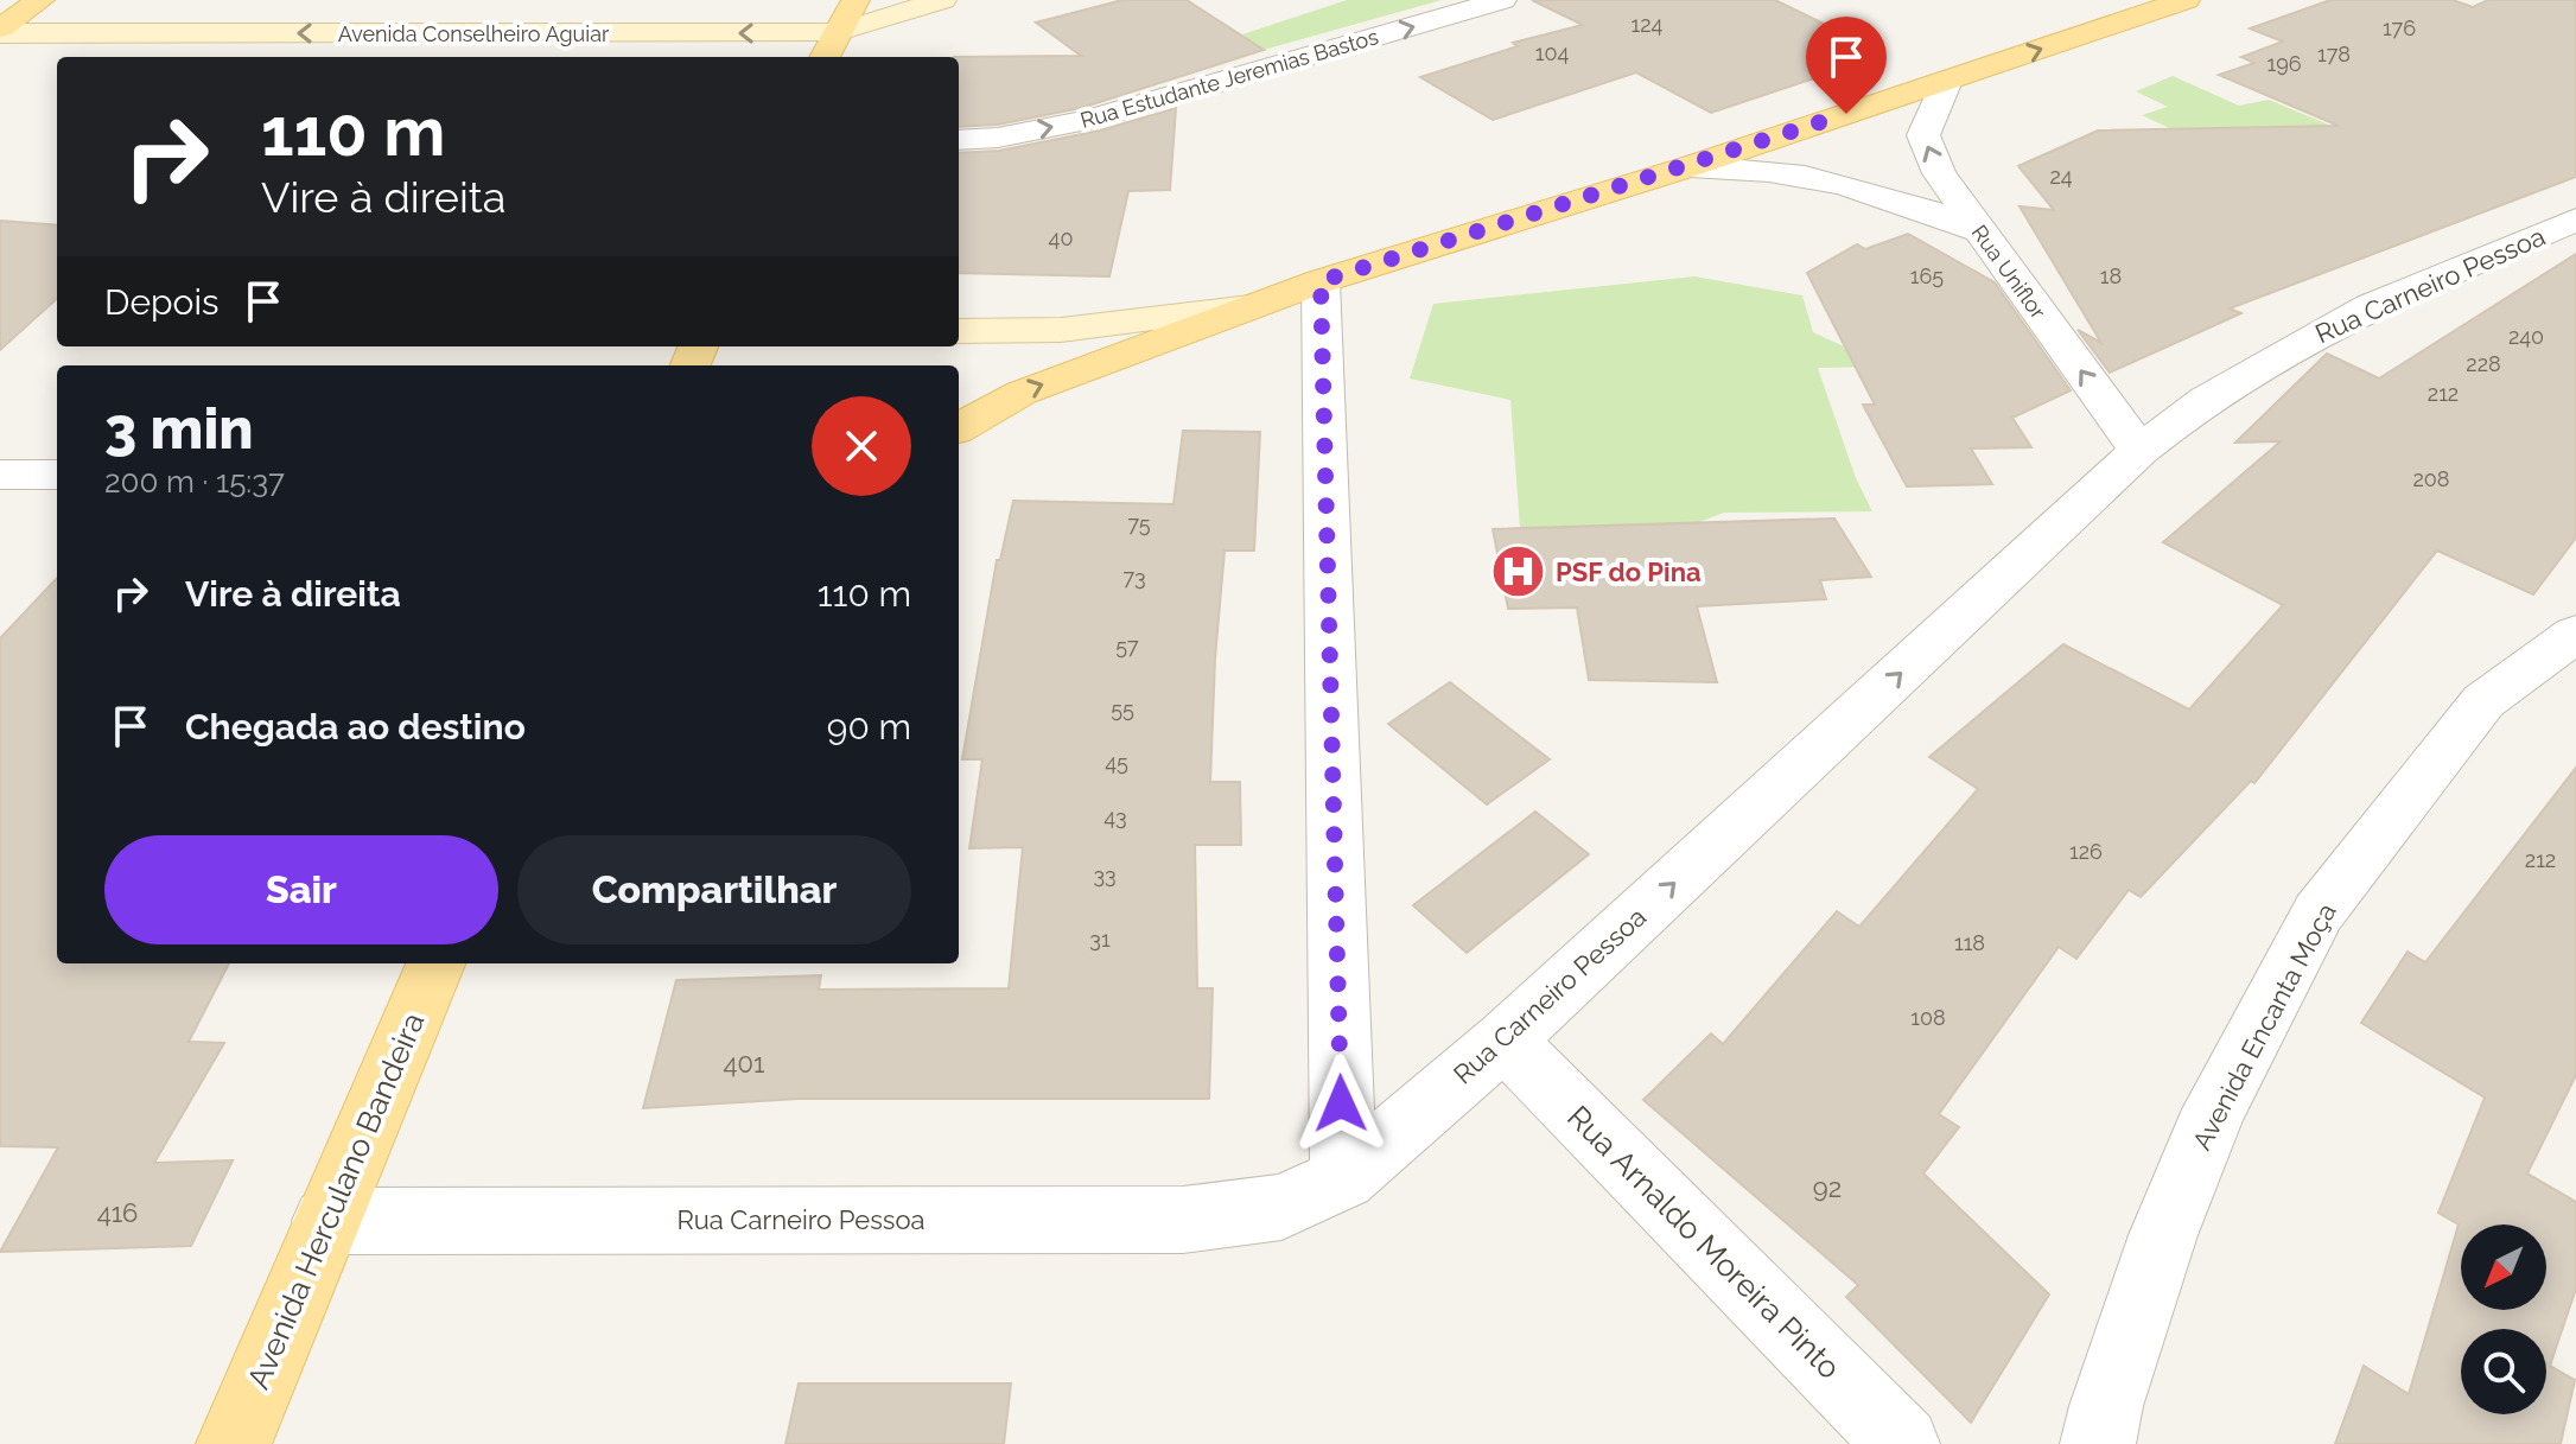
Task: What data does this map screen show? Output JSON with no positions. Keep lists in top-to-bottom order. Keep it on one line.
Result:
{"streets":{"main road":["Avenida Conselheiro Aguiar","Avenida Herculano Bandeira"],"street":["Rua Estudante Jeremias Bastos","Rua Uniflor","Rua Carneiro Pessoa","Avenida Encanta Moça","Rua Arnaldo Moreira Pinto"]},"crossings":[["Rua Uniflor","Rua Carneiro Pessoa"],["Rua Carneiro Pessoa","Avenida Herculano Bandeira"],["Rua Carneiro Pessoa","Rua Arnaldo Moreira Pinto"]],"one_way":["Avenida Conselheiro Aguiar","Rua Estudante Jeremias Bastos","Rua Uniflor"],"places":{"hospital":["PSF do Pina"]},"house_numbers":["124","176","104","178","196","24","40","165","18","240","228","212","208","75","73","57","55","45","43","126","212","33","31","118","108","401","92","416"],"north":"bottom left","page":{"turn":["110 m","Vire à direita"],"then":"Depois","heading":["3 min","200 m · 15:37"],"list":[{"name":"Vire à direita","value":"110 m"},{"name":"Chegada ao destino","value":"90 m"}],"buttons":["Sair","Compartilhar"]}}
